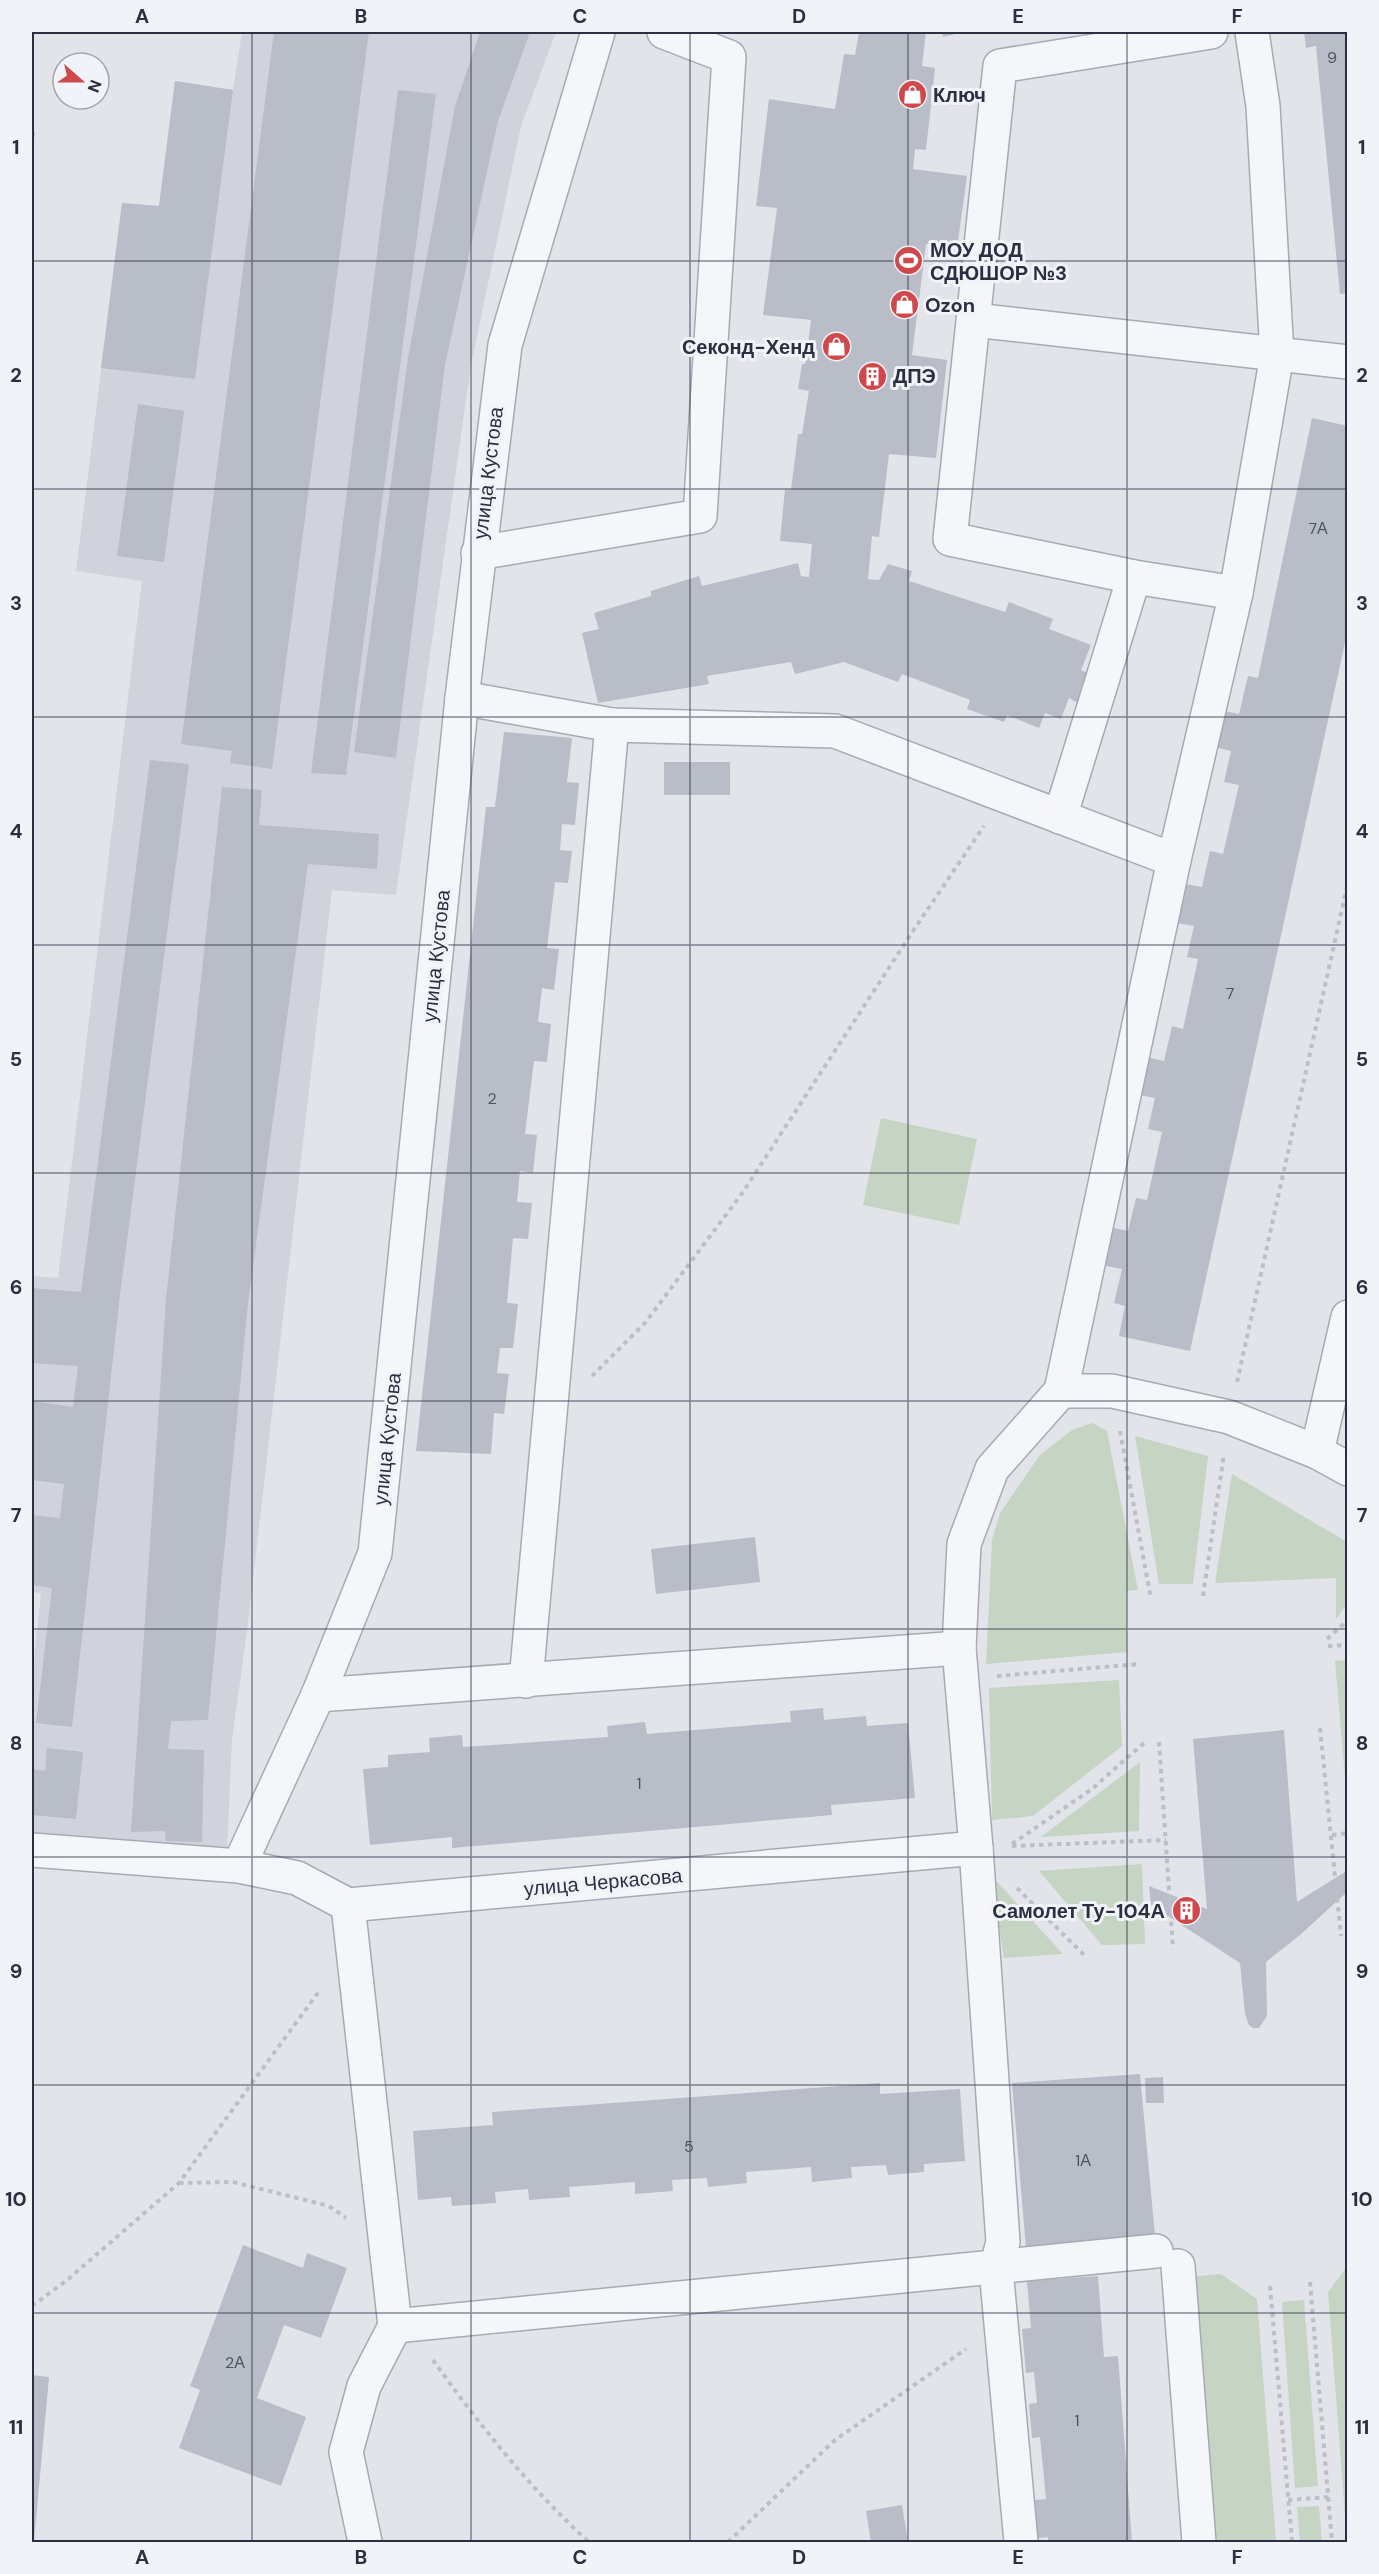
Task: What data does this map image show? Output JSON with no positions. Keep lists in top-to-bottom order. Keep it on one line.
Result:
{"streets":{"street":["улица Кустова","улица Черкасова"]},"places":{"shop":["Ключ","Ozon","Секонд-Хенд"],"sports":["МОУ ДОД СДЮШОР №3"],"building":["ДПЭ","Самолет Ту-104А"]},"house_numbers":["9","7А","7","2","1","5","1А","2А","1"],"north":"right","grid":{"columns":["A","B","C","D","E","F"],"rows":["1","2","3","4","5","6","7","8","9","10","11"]}}
